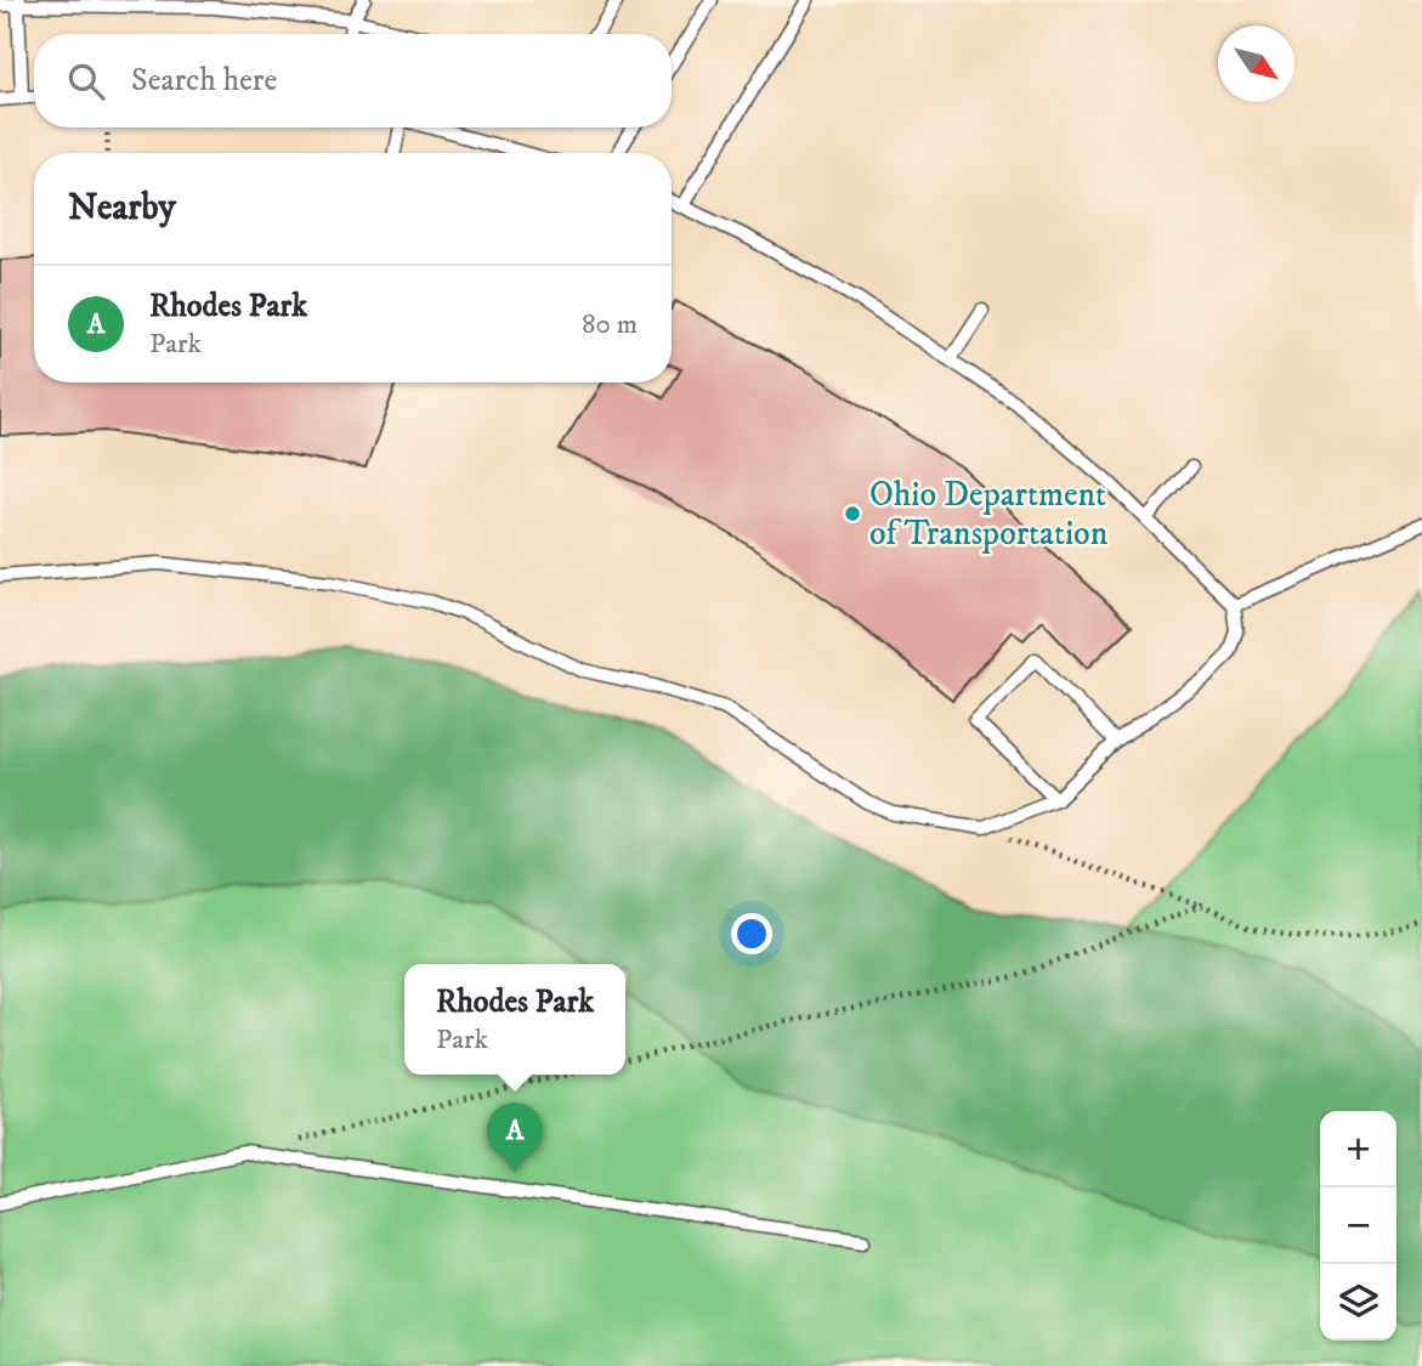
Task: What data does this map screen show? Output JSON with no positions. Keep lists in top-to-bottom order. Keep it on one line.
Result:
{"places":["Ohio Department of Transportation"],"north":"bottom right","page":{"search":"Search here","heading":"Nearby","list":[{"mark":"A","name":"Rhodes Park","note":"Park","value":"80 m"}],"popup":["Rhodes Park","Park"],"pins":"A","map_buttons":["+","−"]}}
